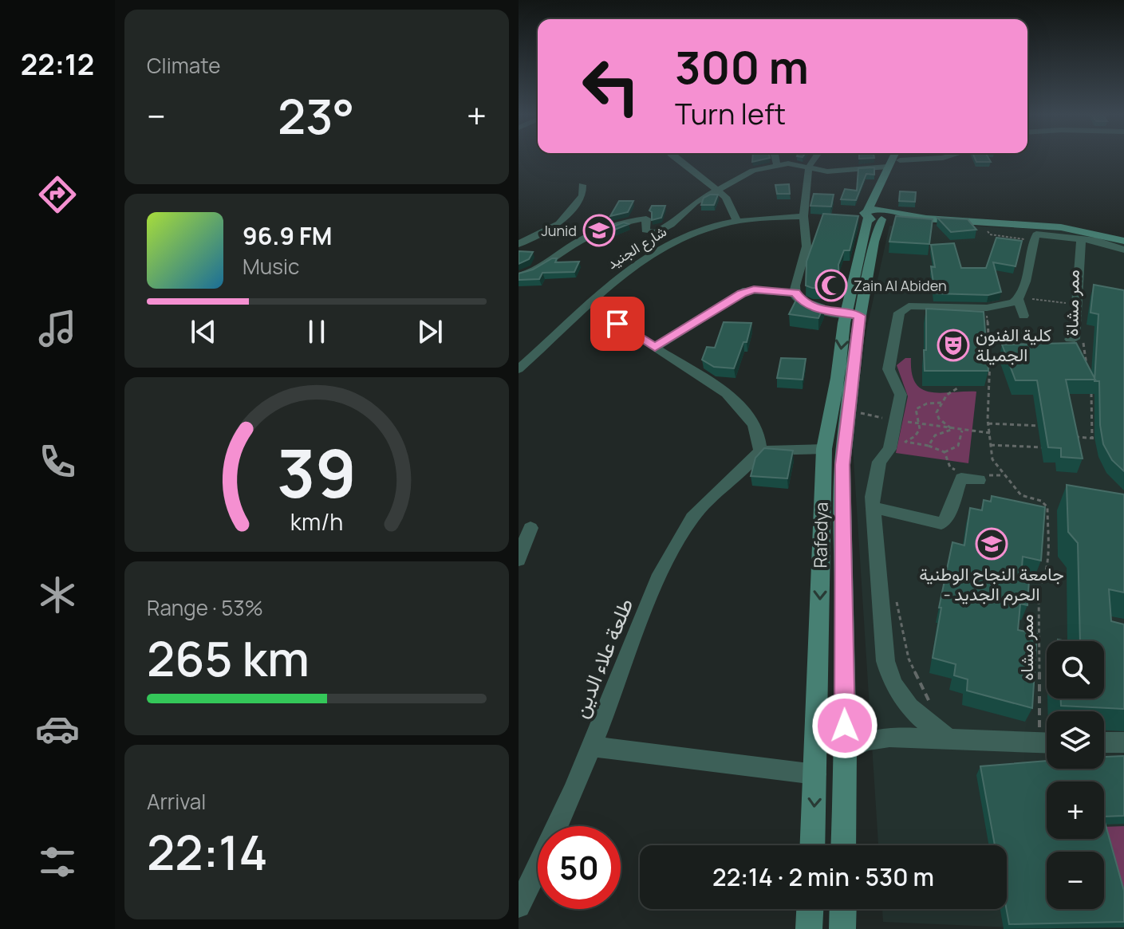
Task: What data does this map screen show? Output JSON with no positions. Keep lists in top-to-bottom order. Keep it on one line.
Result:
{"streets":{"main road":["Rafedya"],"street":["شارع الجنيد","طلعة علاء الدين"],"path":["ممر مشاة","ممر مشاه"]},"places":{"school or university":["Junid","جامعة النجاح الوطنية - الحرم الجديد"],"mosque":["Zain Al Abiden"],"theatre":["كلية الفنون الجميلة"]},"page":{"tabs":"22:12","tile":["Climate",["Range · 53%","265 km"],["Arrival","22:14"]],"turn":["300 m","Turn left"],"heat":["−","23°","+"],"song":["96.9 FM","Music"],"map_buttons":["+","−"],"limit":"50","trip":"22:14 · 2 min · 530 m","gauge":["39","km/h"]}}
